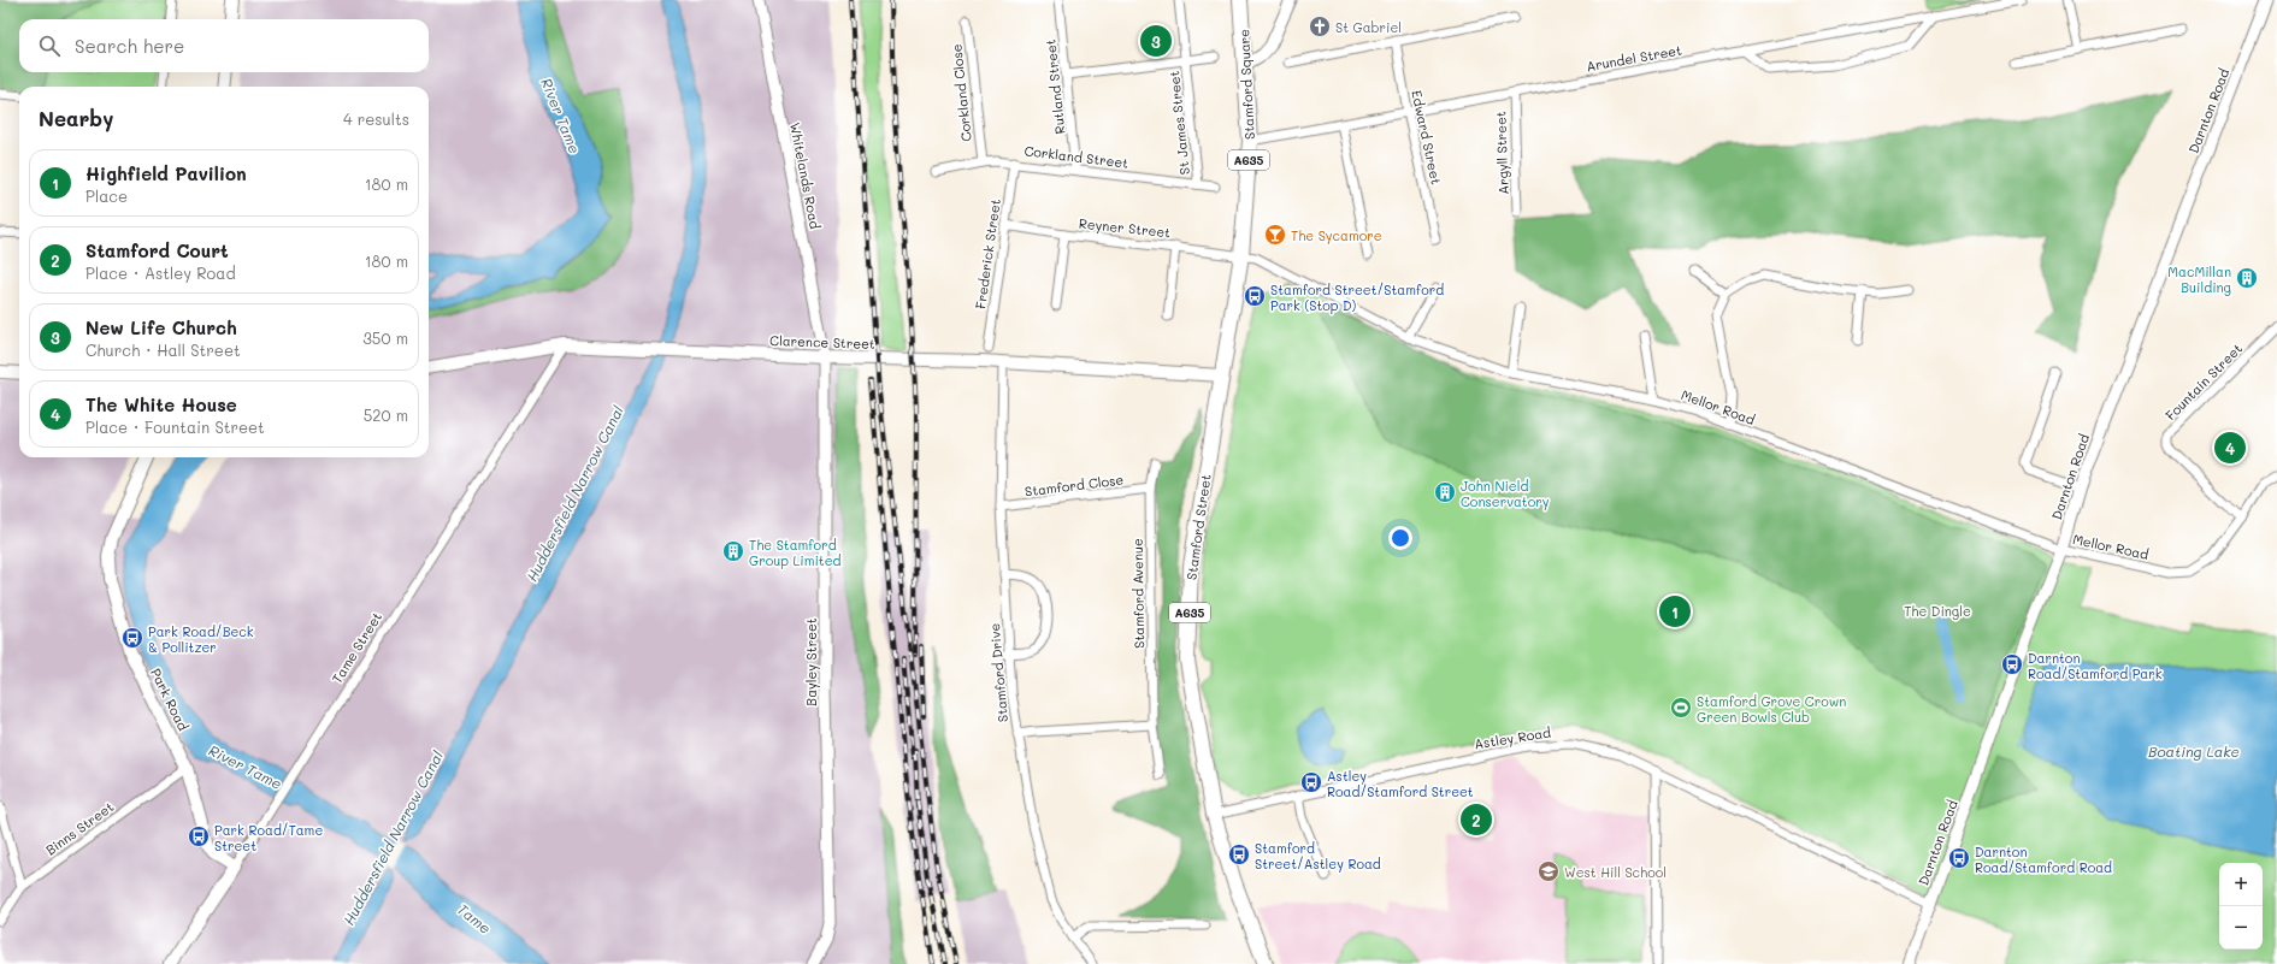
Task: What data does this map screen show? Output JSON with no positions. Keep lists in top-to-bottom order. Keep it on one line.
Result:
{"streets":{"highway":["Stamford Square","A635","Stamford Street"],"main road":["Clarence Street","Tame Street","Park Road"],"street":["Arundel Street","Rutland Street","Corkland Close","Darnton Road","St James Street","Edward Street","Argyll Street","Corkland Street","Whitelands Road","Reyner Street","Frederick Street","Fountain Street","Mellor Road","Stamford Close","Stamford Avenue","Bayley Street","Stamford Drive","Astley Road","Binns Street"]},"crossings":[["Arundel Street","Stamford Square"],["Arundel Street","Edward Street"],["Arundel Street","Argyll Street"],["Stamford Square","Reyner Street"],["Stamford Square","Mellor Road"],["Stamford Square","Stamford Street"],["Rutland Street","Corkland Street"],["Corkland Close","Corkland Street"],["Darnton Road","Mellor Road"],["Darnton Road","Astley Road"],["St James Street","Corkland Street"],["Corkland Street","Frederick Street"],["Whitelands Road","Clarence Street"],["Whitelands Road","Bayley Street"],["Reyner Street","Frederick Street"],["Reyner Street","Mellor Road"],["Reyner Street","Stamford Street"],["Clarence Street","Stamford Street"],["Clarence Street","Tame Street"],["Clarence Street","Bayley Street"],["Clarence Street","Stamford Drive"],["Fountain Street","Mellor Road"],["Mellor Road","Stamford Street"],["Stamford Close","Stamford Avenue"],["Stamford Close","Stamford Drive"],["Stamford Street","Astley Road"],["Tame Street","Park Road"],["Park Road","Binns Street"]],"water":["River Tame","Huddersfield Narrow Canal","Boating Lake","Tame"],"parks":["The Dingle"],"places":{"church":["St Gabriel"],"bar":["The Sycamore"],"building":["MacMillan Building","John Nield Conservatory","The Stamford Group Limited"],"bus stop":["Stamford Street/Stamford Park (Stop D)","Park Road/Beck & Pollitzer","Darnton Road/Stamford Park","Astley Road/Stamford Street","Park Road/Tame Street","Stamford Street/Astley Road","Darnton Road/Stamford Road"],"sports":["Stamford Grove Crown Green Bowls Club"],"school or university":["West Hill School"]},"page":{"search":"Search here","pins":["3","4","1","2"],"heading":["Nearby","4 results"],"list":[{"mark":"1","name":"Highfield Pavilion","note":"Place","value":"180 m"},{"mark":"2","name":"Stamford Court","note":"Place · Astley Road","value":"180 m"},{"mark":"3","name":"New Life Church","note":"Church · Hall Street","value":"350 m"},{"mark":"4","name":"The White House","note":"Place · Fountain Street","value":"520 m"}],"map_buttons":["+","−"]}}
